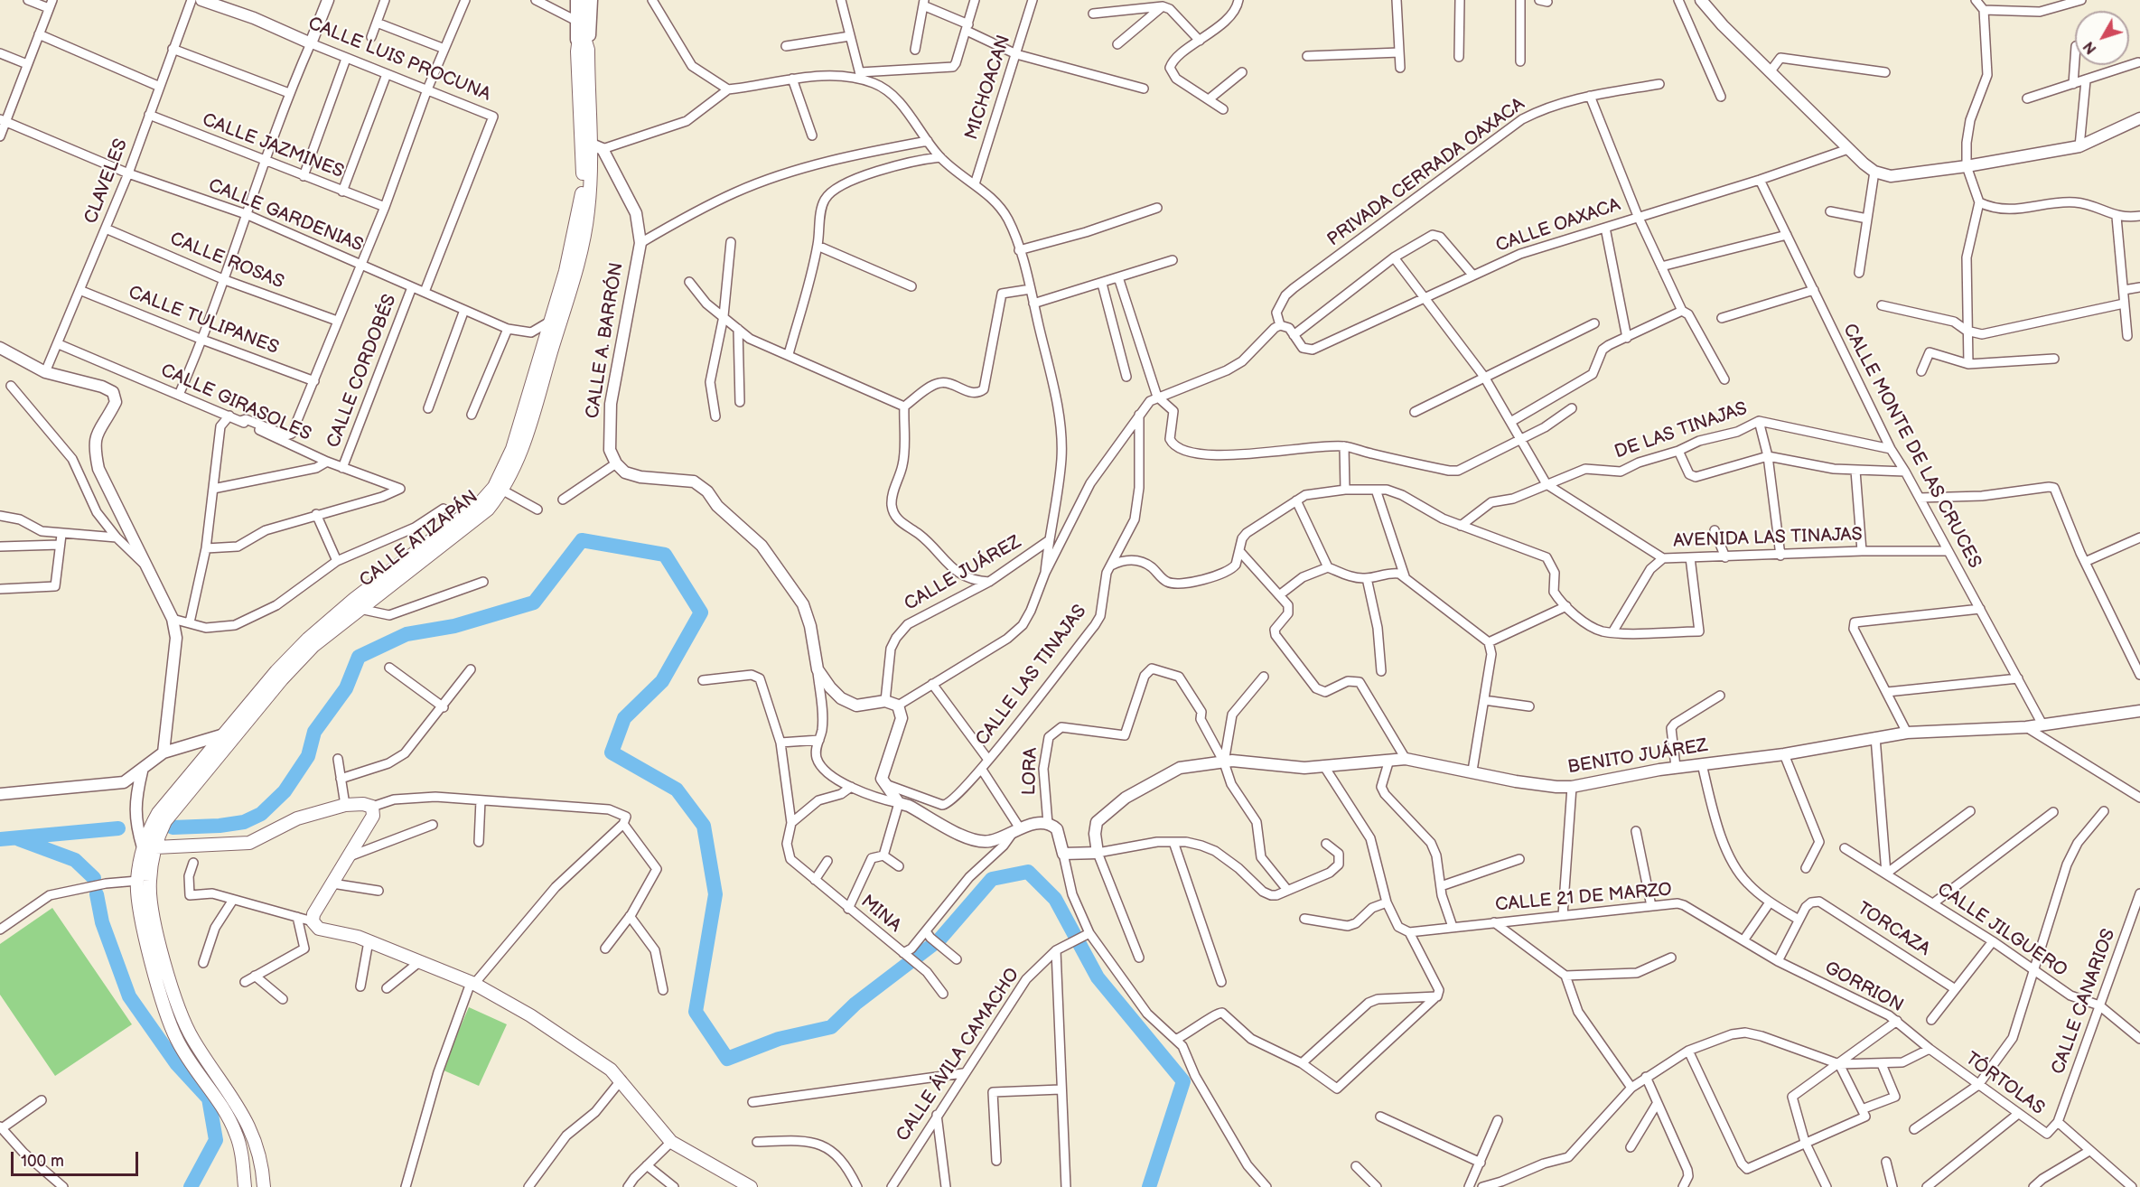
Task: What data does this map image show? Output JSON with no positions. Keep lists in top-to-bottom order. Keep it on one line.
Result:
{"streets":{"main road":["CALLE ATIZAPÁN"],"street":["CALLE LUIS PROCUNA","MICHOACAN","CALLE JAZMINES","PRIVADA CERRADA OAXACA","CLAVELES","CALLE GARDENIAS","CALLE OAXACA","CALLE ROSAS","CALLE TULIPANES","CALLE A. BARRÓN","CALLE CORDOBÉS","CALLE GIRASOLES","DE LAS TINAJAS","CALLE MONTE DE LAS CRUCES","AVENIDA LAS TINAJAS","CALLE JUÁREZ","CALLE LAS TINAJAS","BENITO JUÁREZ","LORA","CALLE 21 DE MARZO","MINA","TORCAZA","CALLE JILGUERO","GORRION","CALLE CANARIOS","CALLE ÁVILA CAMACHO","TÓRTOLAS"]},"crossings":[["CALLE LUIS PROCUNA","CALLE GARDENIAS"],["CALLE JAZMINES","CLAVELES"],["PRIVADA CERRADA OAXACA","CALLE OAXACA"],["CLAVELES","CALLE GARDENIAS"],["CLAVELES","CALLE ROSAS"],["CLAVELES","CALLE TULIPANES"],["CLAVELES","CALLE GIRASOLES"],["CALLE GARDENIAS","CALLE CORDOBÉS"],["CALLE GARDENIAS","CALLE ATIZAPÁN"],["CALLE OAXACA","CALLE MONTE DE LAS CRUCES"],["CALLE CORDOBÉS","CALLE GIRASOLES"],["DE LAS TINAJAS","CALLE MONTE DE LAS CRUCES"],["DE LAS TINAJAS","AVENIDA LAS TINAJAS"],["CALLE MONTE DE LAS CRUCES","AVENIDA LAS TINAJAS"],["CALLE MONTE DE LAS CRUCES","BENITO JUÁREZ"],["BENITO JUÁREZ","LORA"],["CALLE 21 DE MARZO","GORRION"],["CALLE JILGUERO","CALLE CANARIOS"],["GORRION","TÓRTOLAS"],["CALLE CANARIOS","TÓRTOLAS"]],"scale_bar":"100 m","north":"bottom left"}
